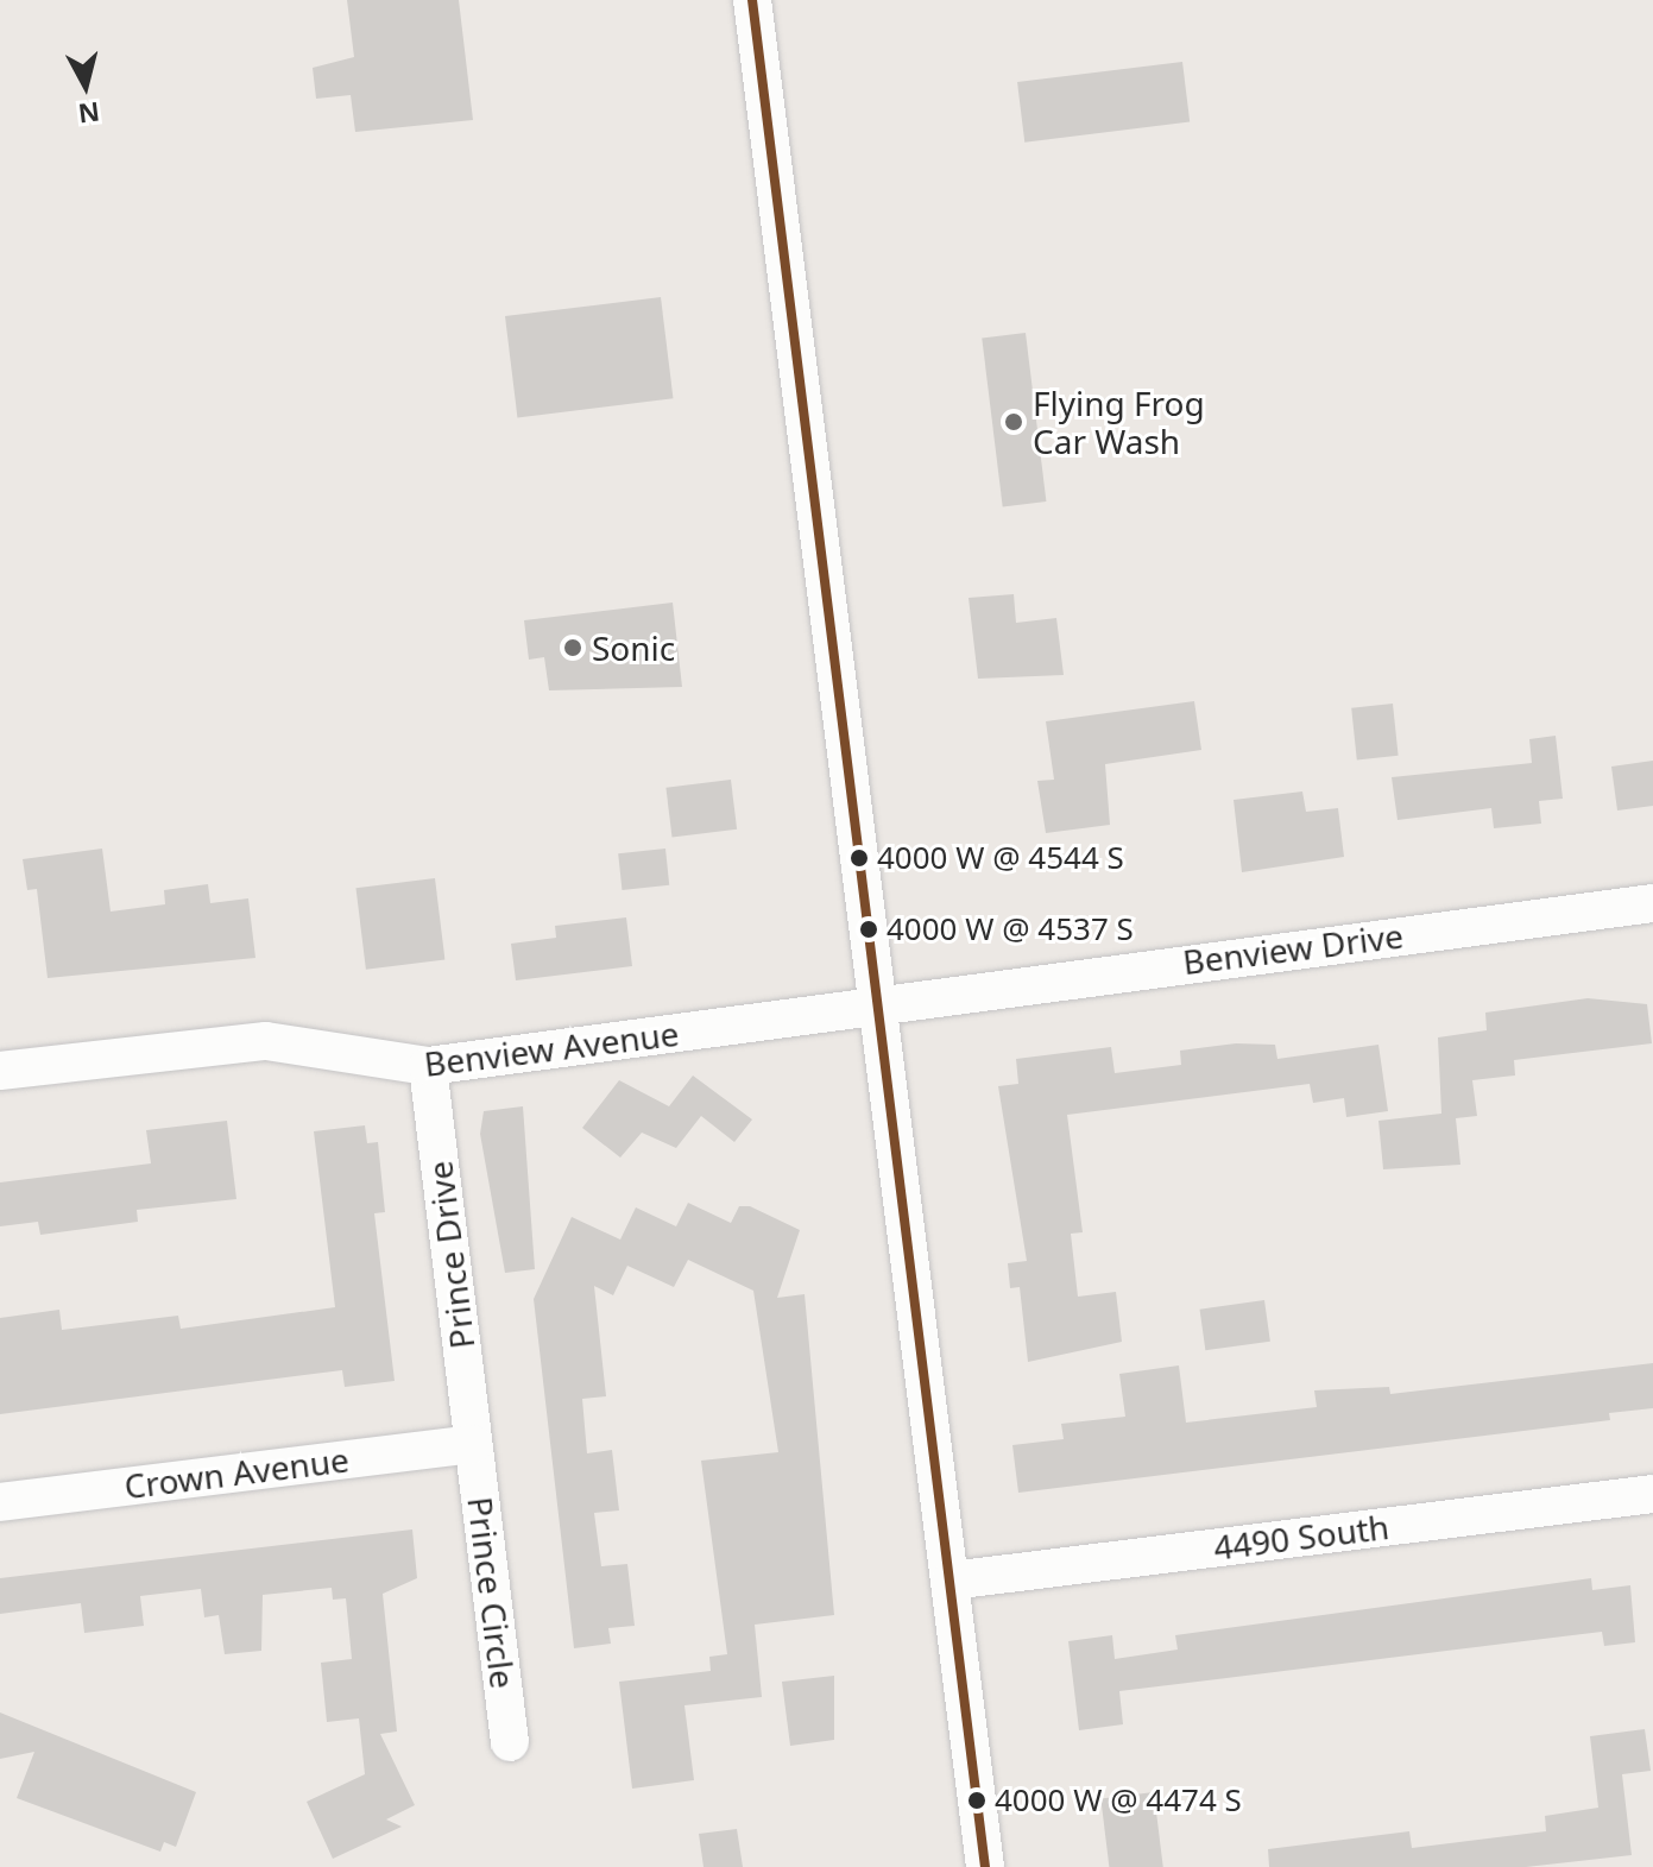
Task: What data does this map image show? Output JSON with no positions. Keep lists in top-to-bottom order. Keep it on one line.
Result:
{"streets":{"street":["Benview Drive","Benview Avenue","Prince Drive","Crown Avenue","4490 South","Prince Circle"]},"crossings":[["Benview Drive","Benview Avenue"],["Benview Avenue","Prince Drive"],["Prince Drive","Crown Avenue"],["Prince Drive","Prince Circle"],["Crown Avenue","Prince Circle"]],"places":["Flying Frog Car Wash","Sonic","4000 W @ 4544 S","4000 W @ 4537 S","4000 W @ 4474 S"],"north":"bottom"}
